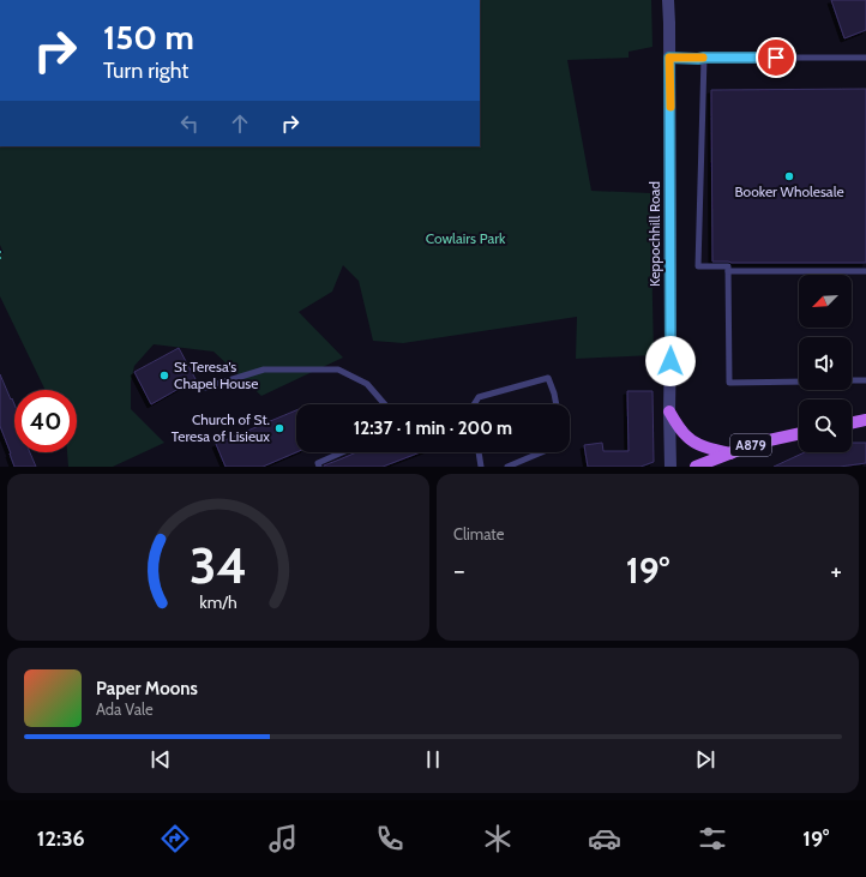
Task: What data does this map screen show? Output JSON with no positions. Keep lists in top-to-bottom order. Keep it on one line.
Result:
{"streets":{"main road":["A879"],"street":["Keppochhill Road"]},"parks":["Cowlairs Park"],"places":["Booker Wholesale","St Teresa's Chapel House","Church of St. Teresa of Lisieux"],"north":"bottom left","page":{"turn":["150 m","Turn right"],"limit":"40","trip":"12:37 · 1 min · 200 m","tile":"Climate","heat":["−","19°","+"],"song":["Paper Moons","Ada Vale"],"tabs":["12:36","19°"],"gauge":["34","km/h"]}}
